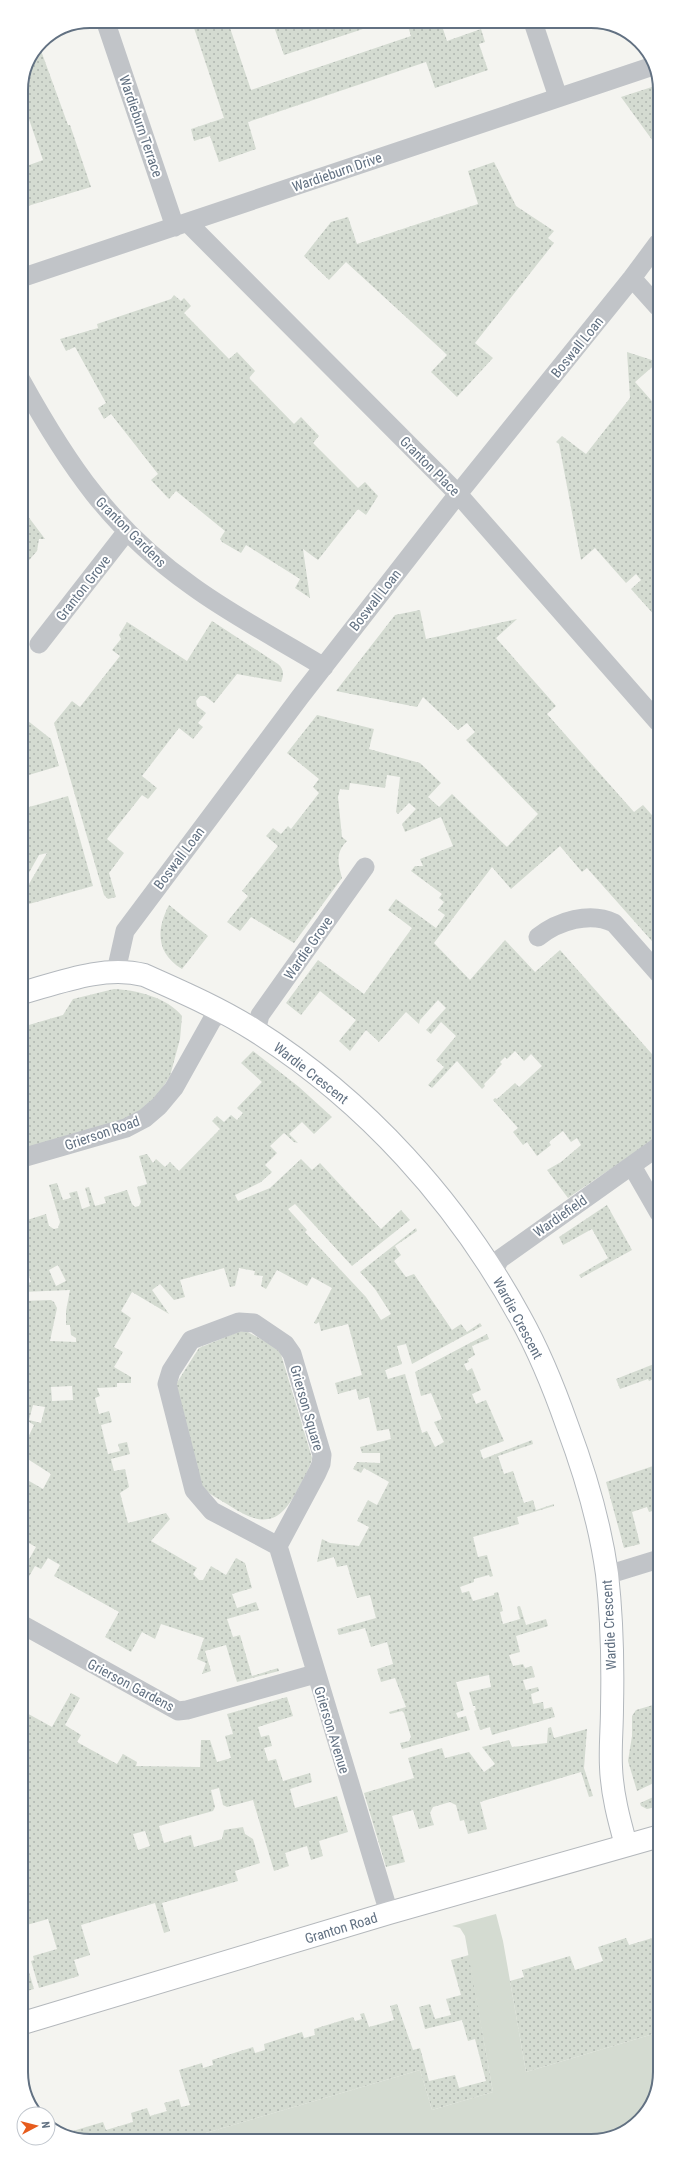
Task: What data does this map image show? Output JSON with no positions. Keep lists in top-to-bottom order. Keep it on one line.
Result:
{"streets":{"street":["Wardieburn Terrace","Wardieburn Drive","Boswall Loan","Granton Place","Granton Gardens","Granton Grove","Wardie Grove","Wardie Crescent","Grierson Road","Wardiefield","Grierson Square","Grierson Gardens","Grierson Avenue","Granton Road"]},"crossings":[["Wardieburn Terrace","Wardieburn Drive"],["Wardieburn Terrace","Granton Place"],["Wardieburn Drive","Granton Place"],["Boswall Loan","Granton Place"],["Boswall Loan","Granton Gardens"],["Boswall Loan","Wardie Crescent"],["Granton Gardens","Granton Grove"],["Wardie Grove","Wardie Crescent"],["Wardie Crescent","Grierson Road"],["Wardie Crescent","Wardiefield"],["Wardie Crescent","Granton Road"],["Grierson Square","Grierson Avenue"],["Grierson Gardens","Grierson Avenue"],["Grierson Avenue","Granton Road"]],"north":"right"}
